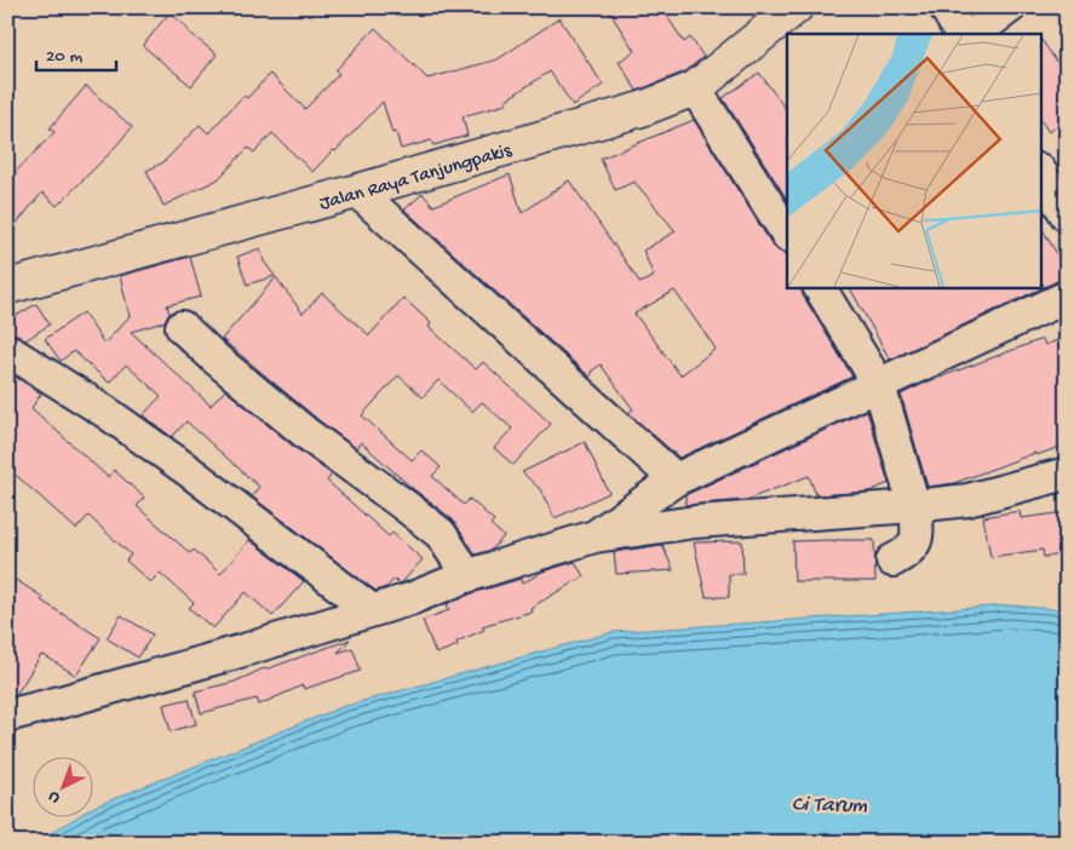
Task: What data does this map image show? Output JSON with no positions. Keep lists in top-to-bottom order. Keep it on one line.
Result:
{"streets":{"street":["Jalan Raya Tanjungpakis"]},"water":["Ci Tarum"],"scale_bar":"20 m","north":"bottom left"}
